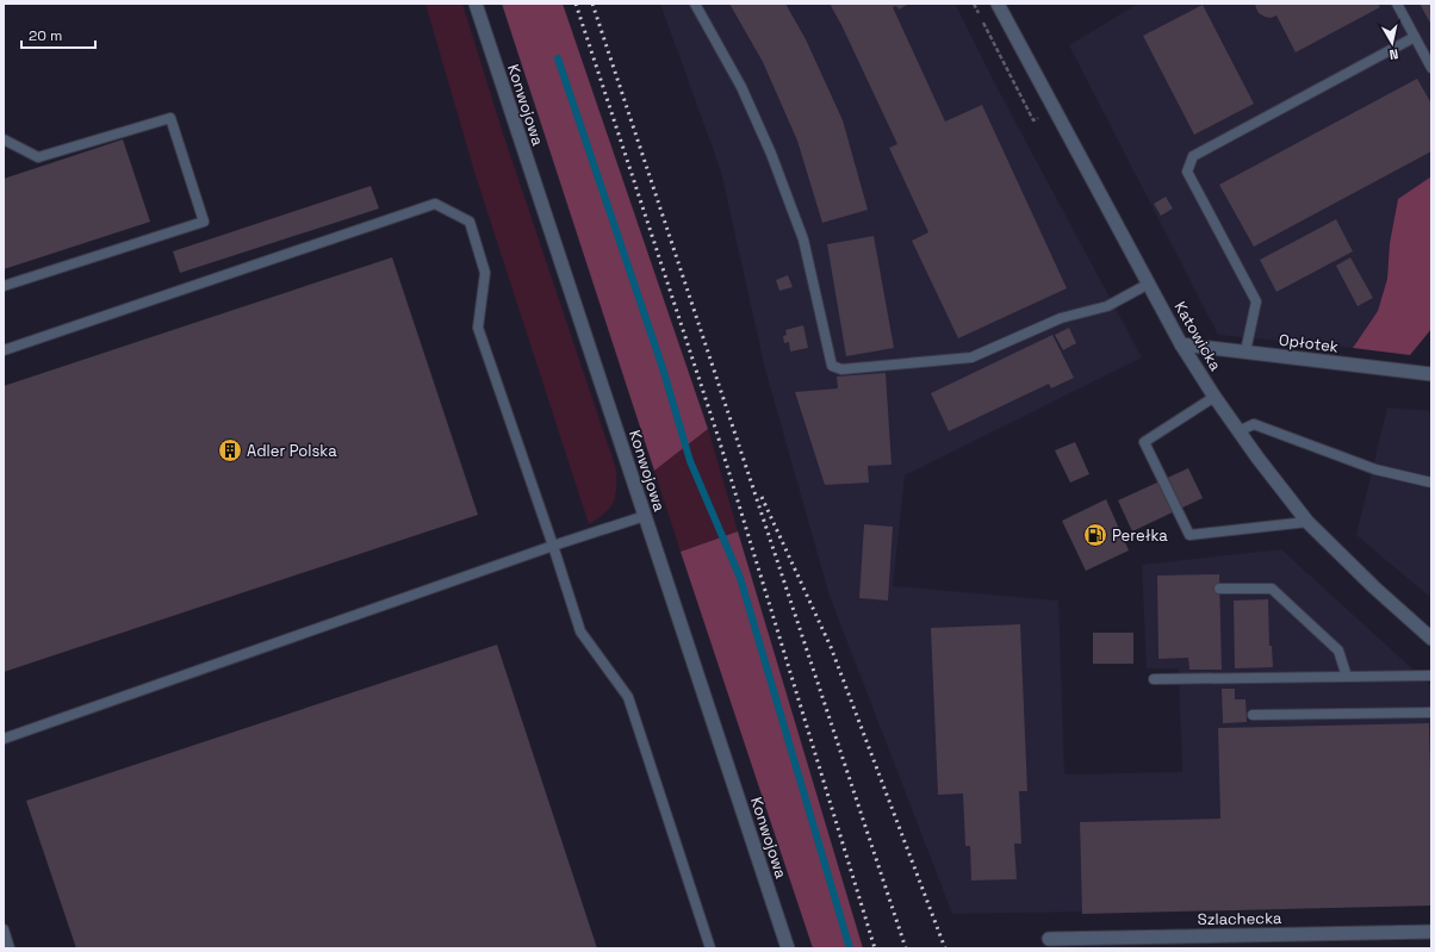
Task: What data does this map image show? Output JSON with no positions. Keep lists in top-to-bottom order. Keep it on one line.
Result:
{"streets":{"street":["Konwojowa","Katowicka","Opłotek","Szlachecka"]},"crossings":[["Katowicka","Opłotek"]],"places":{"building":["Adler Polska"],"fuel station":["Perełka"]},"scale_bar":"20 m","north":"bottom"}
